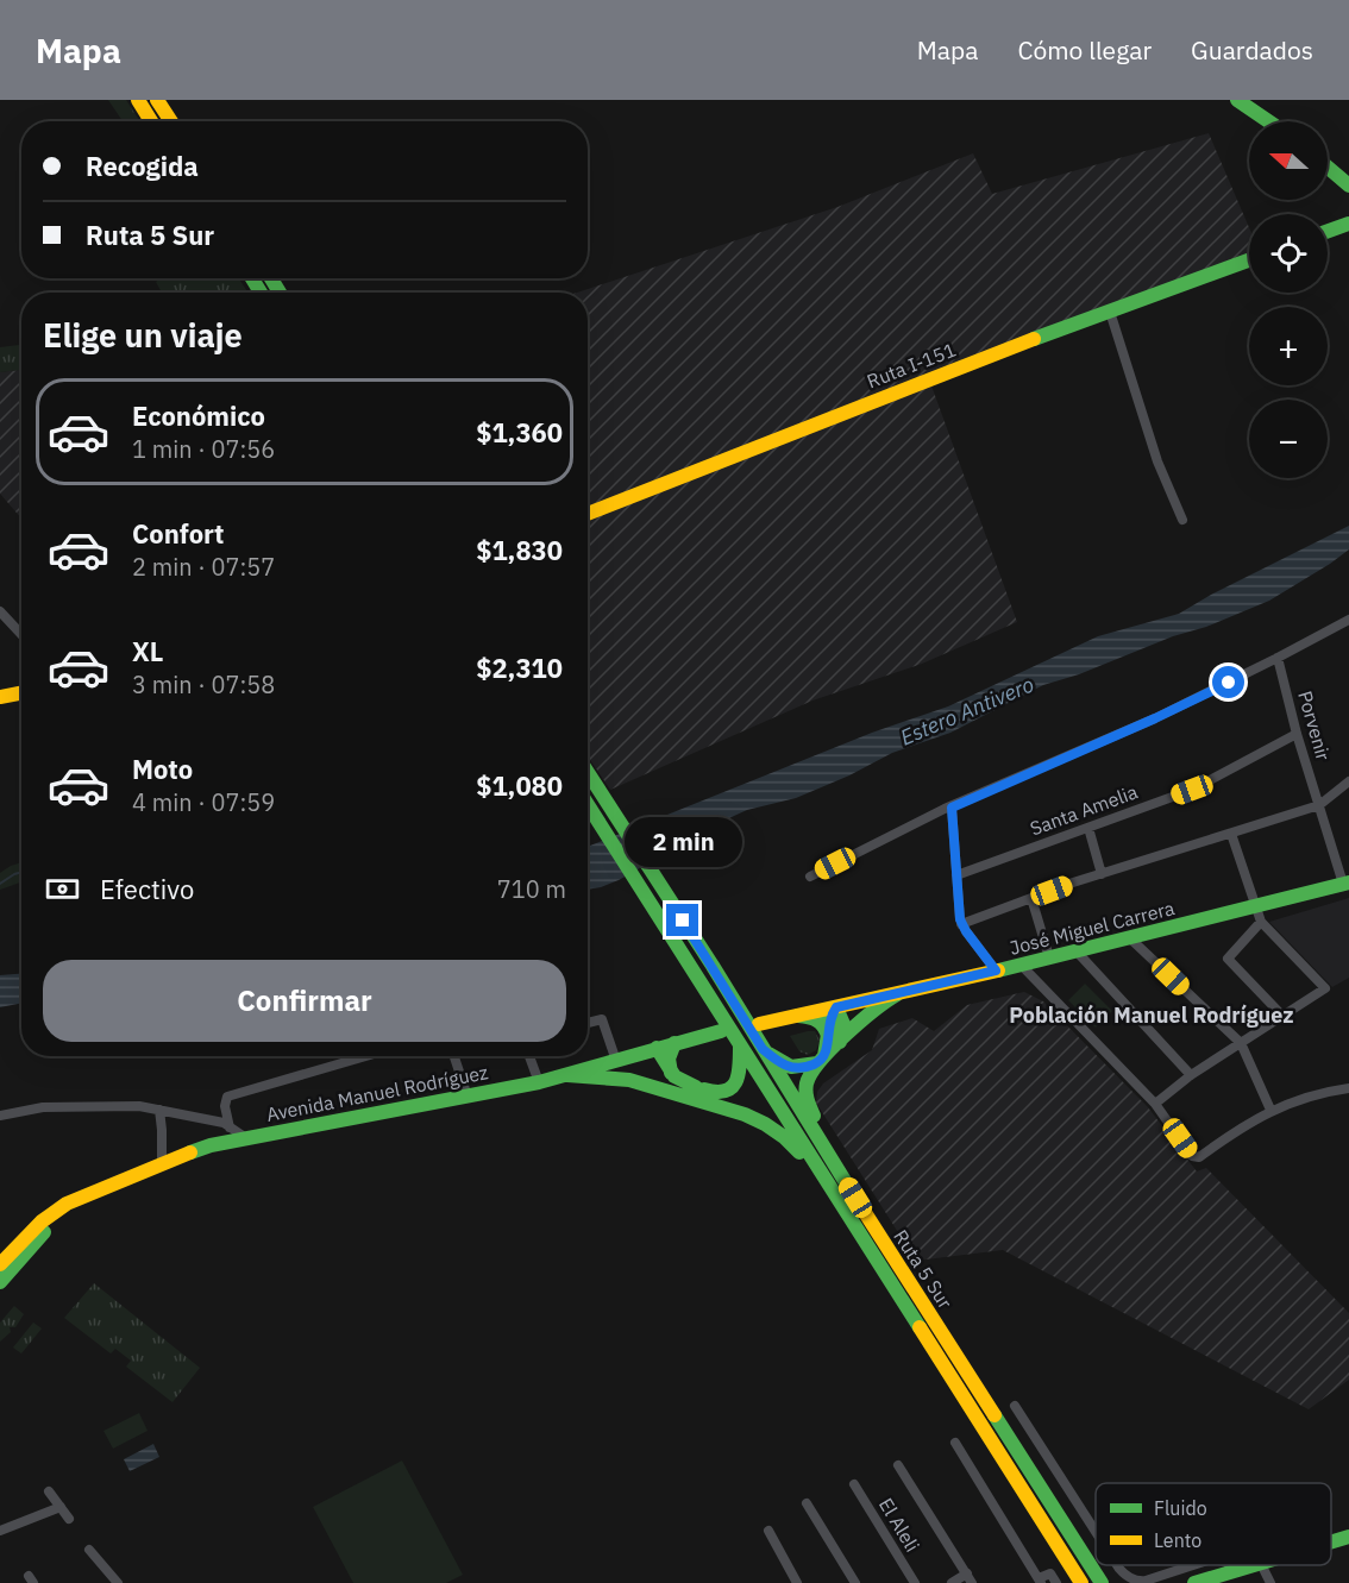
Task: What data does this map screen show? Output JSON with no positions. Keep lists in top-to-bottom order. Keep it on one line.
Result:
{"streets":{"main road":["Ruta I-151","José Miguel Carrera","Avenida Manuel Rodríguez","Ruta 5 Sur"],"street":["Porvenir","Santa Amelia","El Aleli"]},"crossings":[["Porvenir","Santa Amelia"],["Porvenir","José Miguel Carrera"]],"districts":["Población Manuel Rodríguez"],"water":["Estero Antivero"],"legend":["Fluido","Lento"],"north":"left","page":{"header":"Mapa","nav":["Mapa","Cómo llegar","Guardados"],"map_buttons":["+","−"],"banner":["Recogida","Ruta 5 Sur"],"heading":"Elige un viaje","list":[{"name":"Económico","note":"1 min · 07:56","value":"$1,360"},{"name":"Confort","note":"2 min · 07:57","value":"$1,830"},{"name":"XL","note":"3 min · 07:58","value":"$2,310"},{"name":"Moto","note":"4 min · 07:59","value":"$1,080"}],"bubble":"2 min","pay":["Efectivo","710 m"],"buttons":"Confirmar"}}
